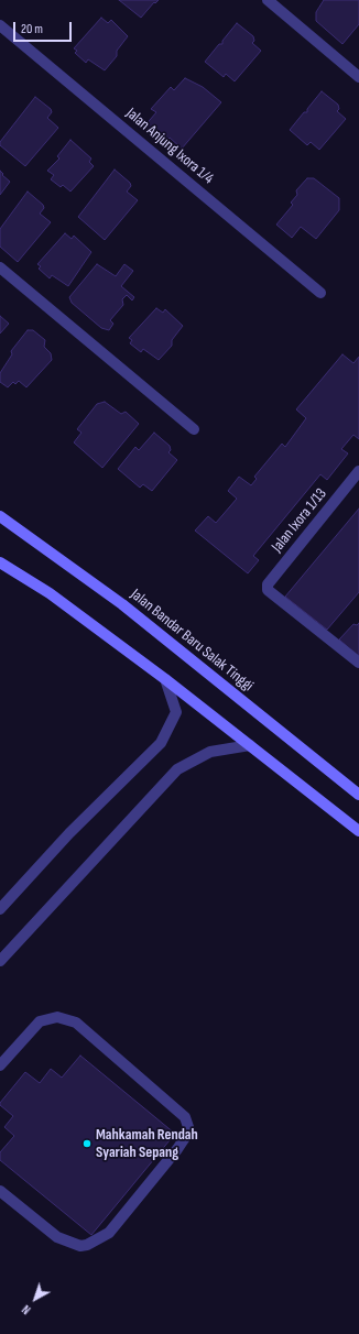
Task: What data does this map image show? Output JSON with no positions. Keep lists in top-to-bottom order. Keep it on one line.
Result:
{"streets":{"main road":["Jalan Bandar Baru Salak Tinggi"],"street":["Jalan Anjung Ixora 1/4","Jalan Ixora 1/13"]},"places":["Mahkamah Rendah Syariah Sepang"],"scale_bar":"20 m","north":"bottom left"}
